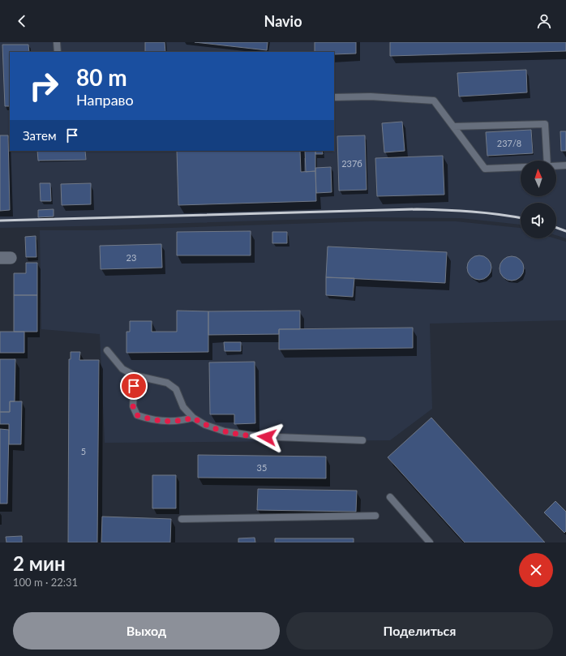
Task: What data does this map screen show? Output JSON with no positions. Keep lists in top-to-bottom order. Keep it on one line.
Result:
{"house_numbers":["237/8","237б","23","5","35"],"north":"top","page":{"header":"Navio","turn":["80 m","Направо"],"then":"Затем","heading":["2 мин","100 m · 22:31"],"buttons":["Выход","Поделиться"]}}
